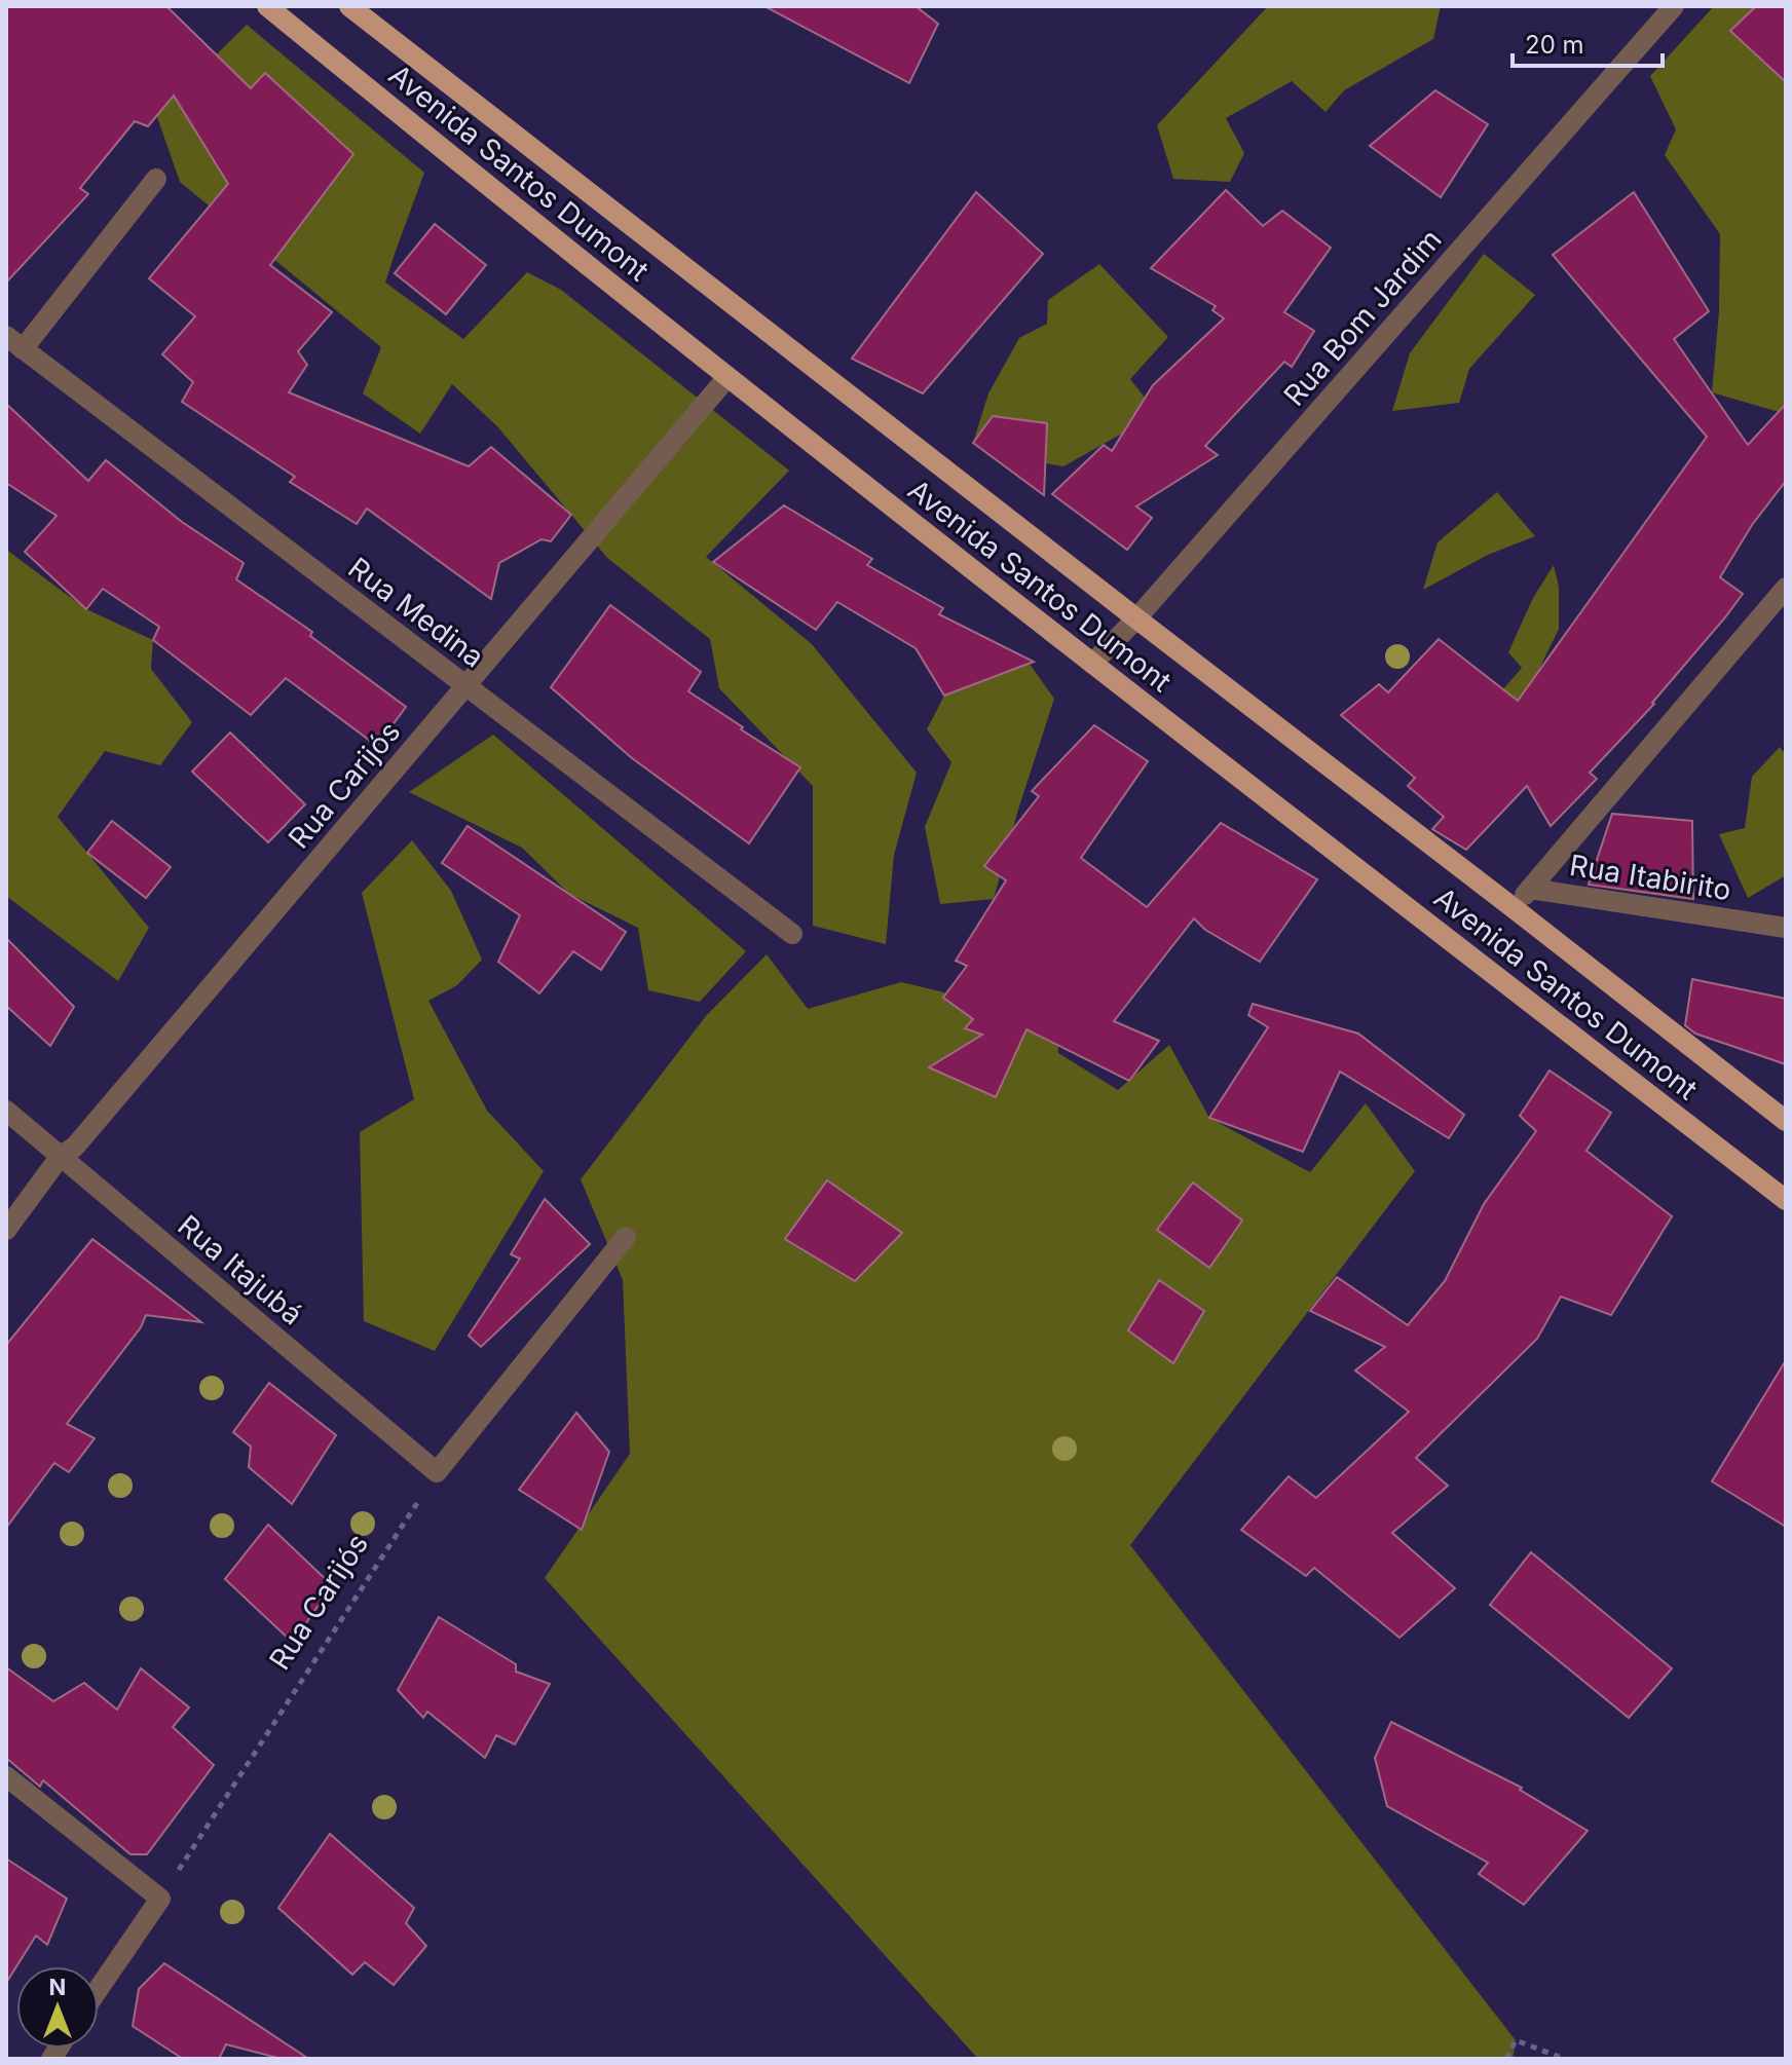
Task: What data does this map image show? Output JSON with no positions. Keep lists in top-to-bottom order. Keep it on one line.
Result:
{"streets":{"main road":["Avenida Santos Dumont"],"street":["Rua Bom Jardim","Rua Medina","Rua Carijós","Rua Itabirito","Rua Itajubá"]},"crossings":[["Avenida Santos Dumont","Rua Bom Jardim"],["Avenida Santos Dumont","Rua Carijós"],["Avenida Santos Dumont","Rua Itabirito"],["Rua Medina","Rua Carijós"],["Rua Carijós","Rua Itajubá"]],"scale_bar":"20 m","north":"top"}
